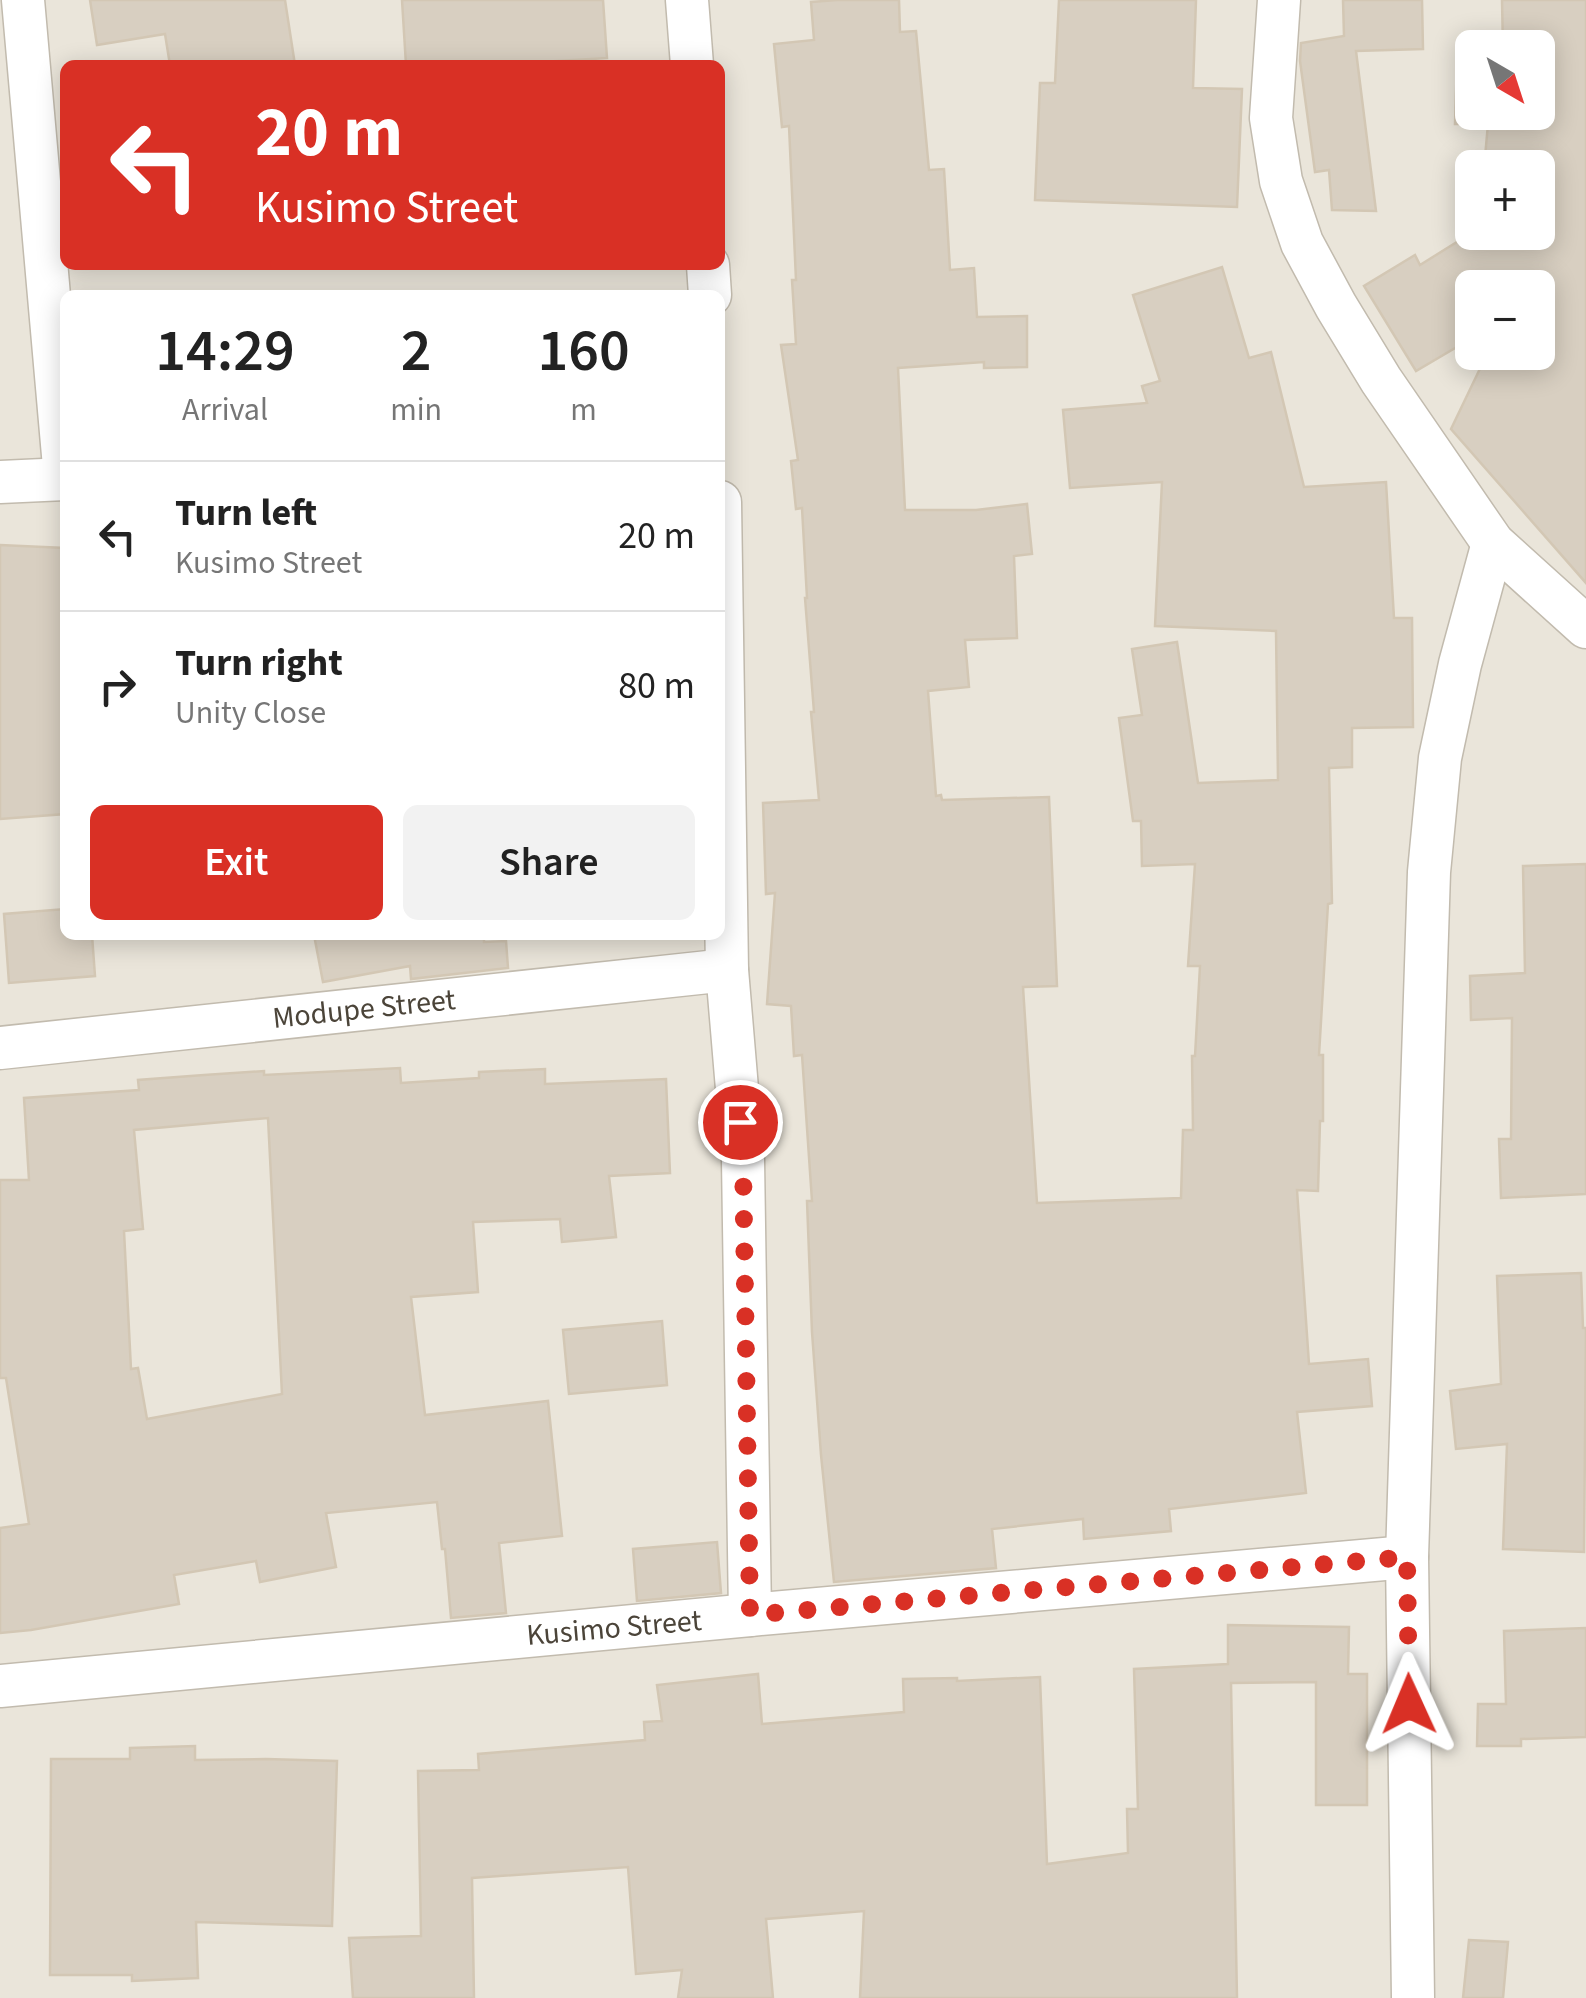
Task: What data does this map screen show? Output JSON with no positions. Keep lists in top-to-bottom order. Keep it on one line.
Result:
{"streets":{"street":["Modupe Street","Kusimo Street"]},"north":"bottom right","page":{"map_buttons":["+","−"],"turn":["20 m","Kusimo Street"],"eta":["14:29","Arrival","2","min","160","m"],"list":[{"name":"Turn left","note":"Kusimo Street","value":"20 m"},{"name":"Turn right","note":"Unity Close","value":"80 m"}],"buttons":["Exit","Share"]}}
